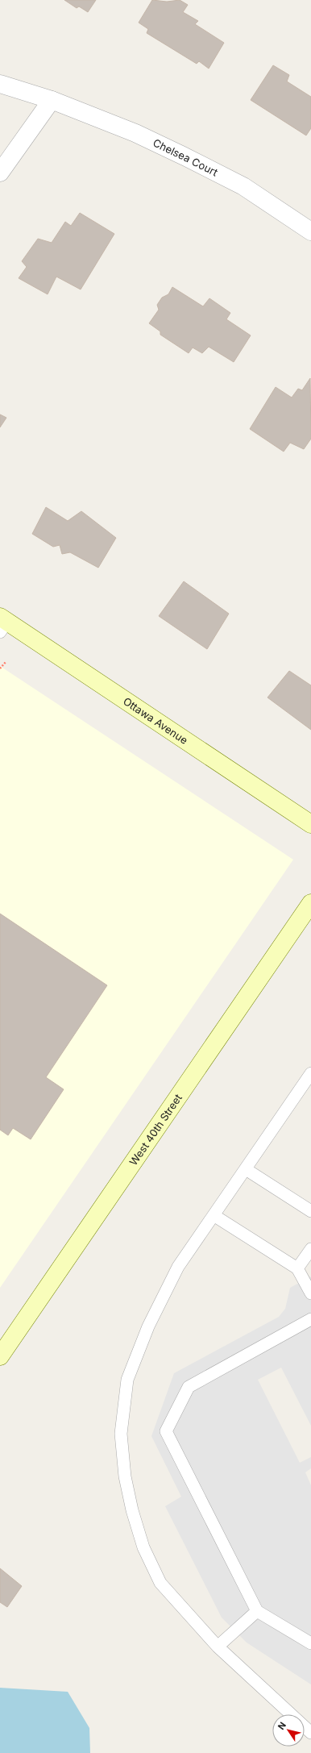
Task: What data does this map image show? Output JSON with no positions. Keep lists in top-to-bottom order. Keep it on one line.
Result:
{"streets":{"street":["Chelsea Court","Ottawa Avenue","West 40th Street"]},"north":"top left"}
